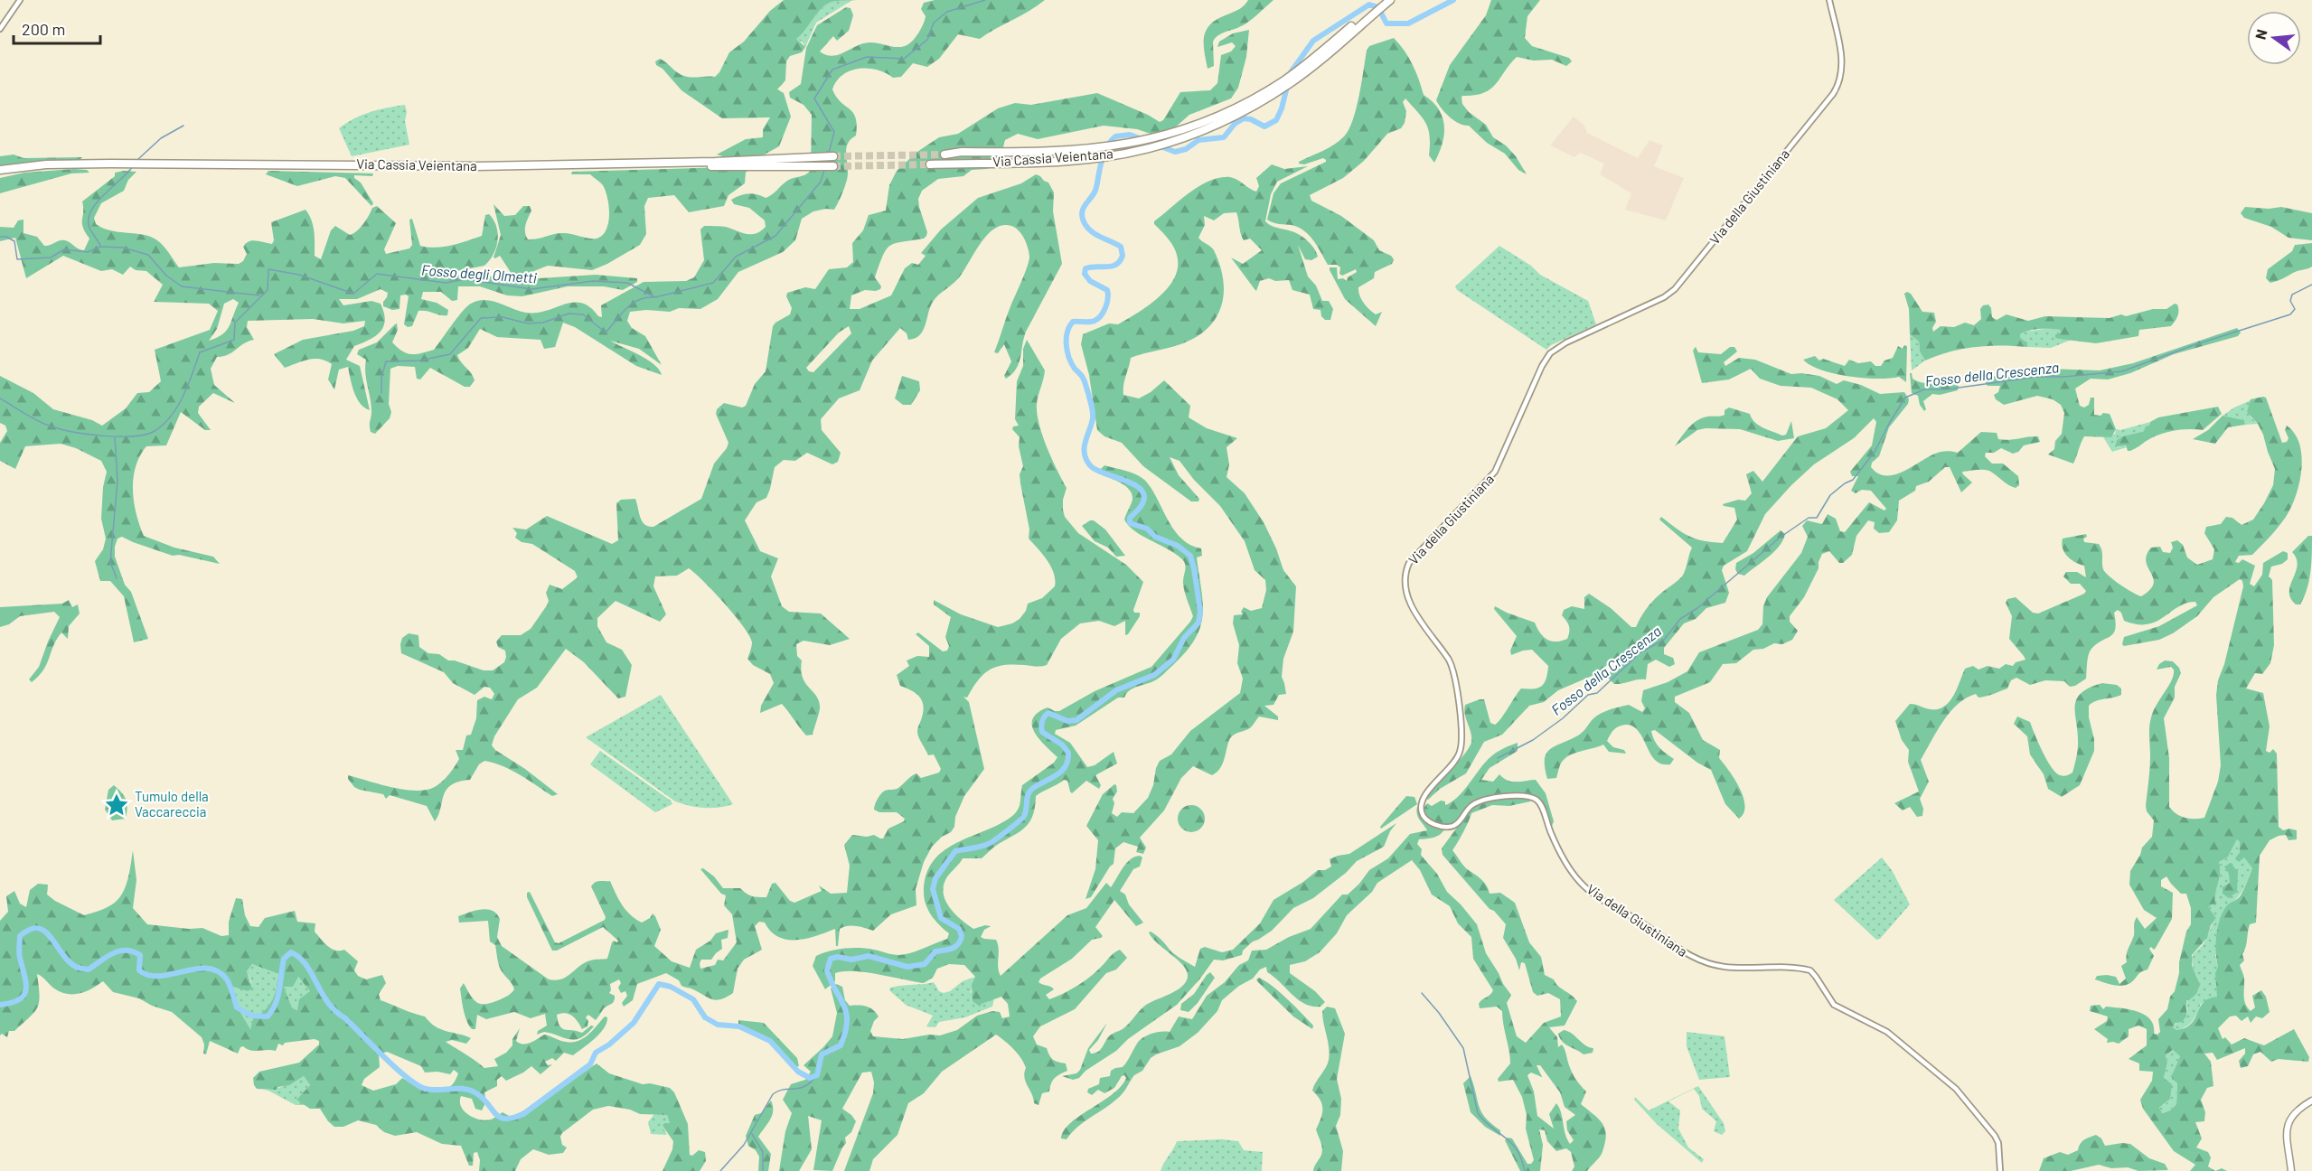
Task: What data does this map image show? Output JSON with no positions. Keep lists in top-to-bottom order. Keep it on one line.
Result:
{"streets":{"highway":["Via Cassia Veientana"],"street":["Via della Giustiniana"]},"water":["Fosso degli Olmetti","Fosso della Crescenza"],"places":{"place":["Tumulo della Vaccareccia"]},"scale_bar":"200 m","north":"left"}
